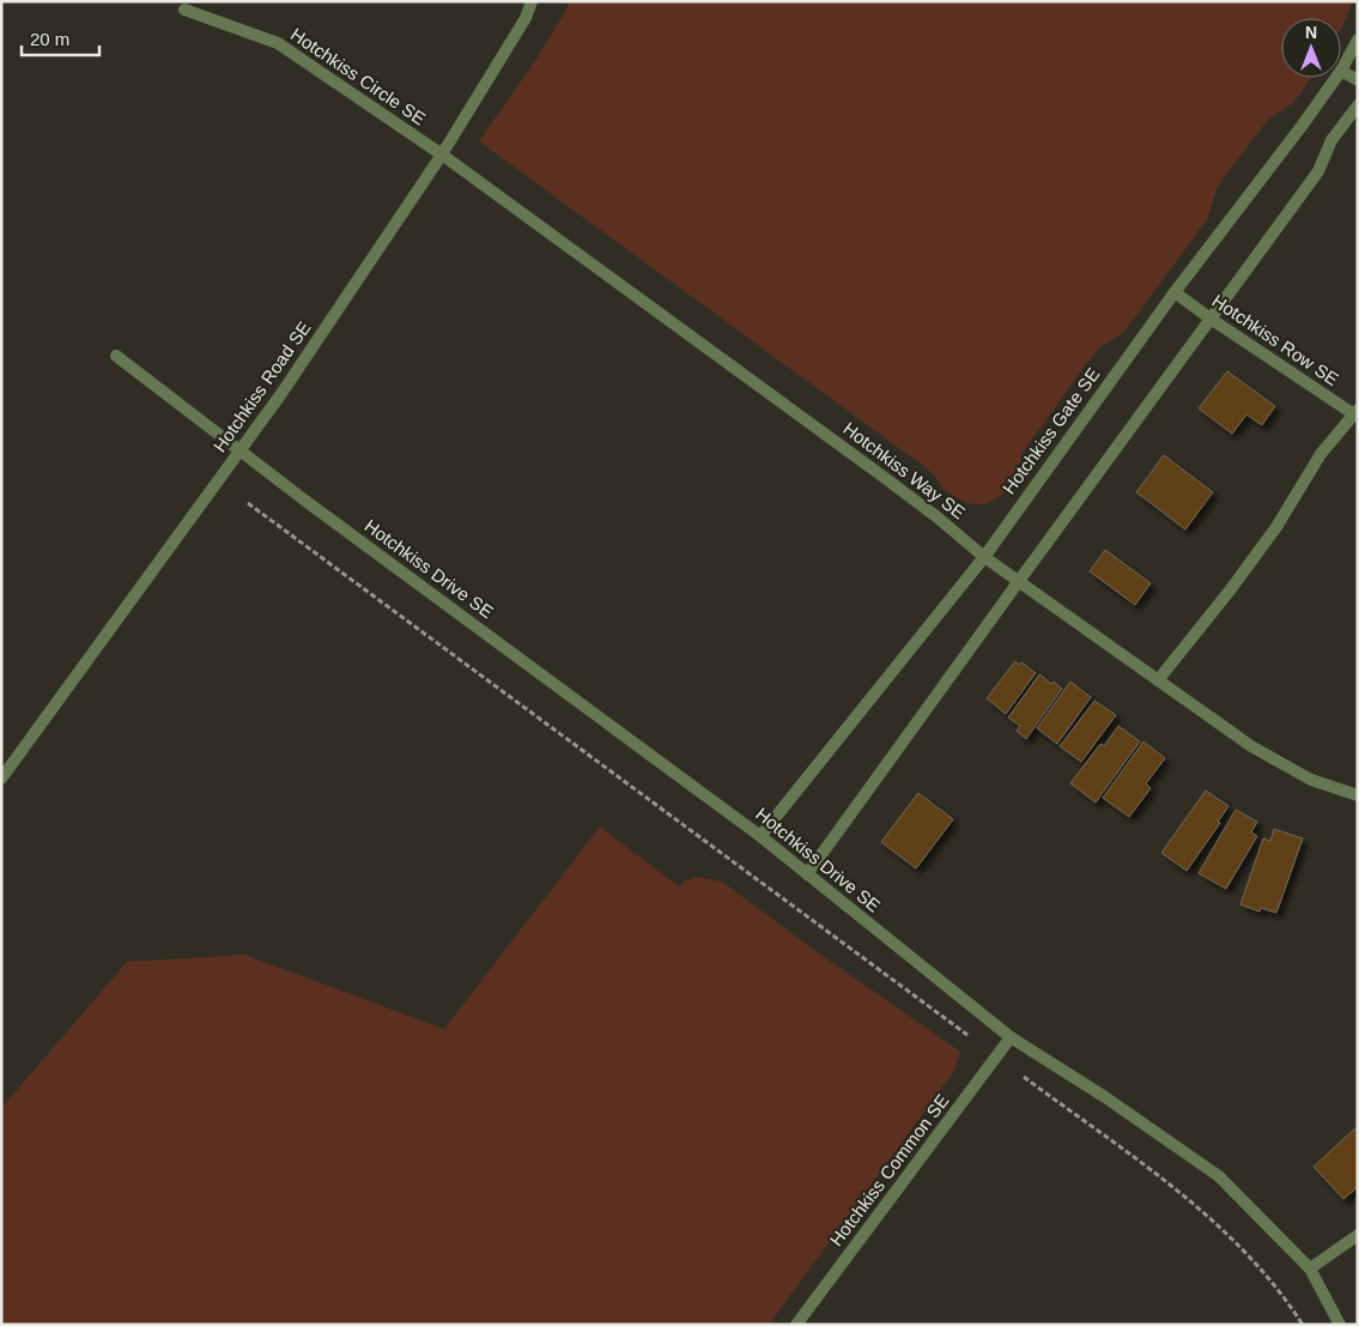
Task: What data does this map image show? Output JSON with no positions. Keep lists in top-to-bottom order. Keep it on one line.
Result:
{"streets":{"street":["Hotchkiss Circle SE","Hotchkiss Row SE","Hotchkiss Road SE","Hotchkiss Gate SE","Hotchkiss Way SE","Hotchkiss Drive SE","Hotchkiss Common SE"]},"crossings":[["Hotchkiss Circle SE","Hotchkiss Road SE"],["Hotchkiss Circle SE","Hotchkiss Way SE"],["Hotchkiss Row SE","Hotchkiss Gate SE"],["Hotchkiss Road SE","Hotchkiss Way SE"],["Hotchkiss Road SE","Hotchkiss Drive SE"],["Hotchkiss Gate SE","Hotchkiss Way SE"],["Hotchkiss Gate SE","Hotchkiss Drive SE"],["Hotchkiss Drive SE","Hotchkiss Common SE"]],"scale_bar":"20 m","north":"top"}
